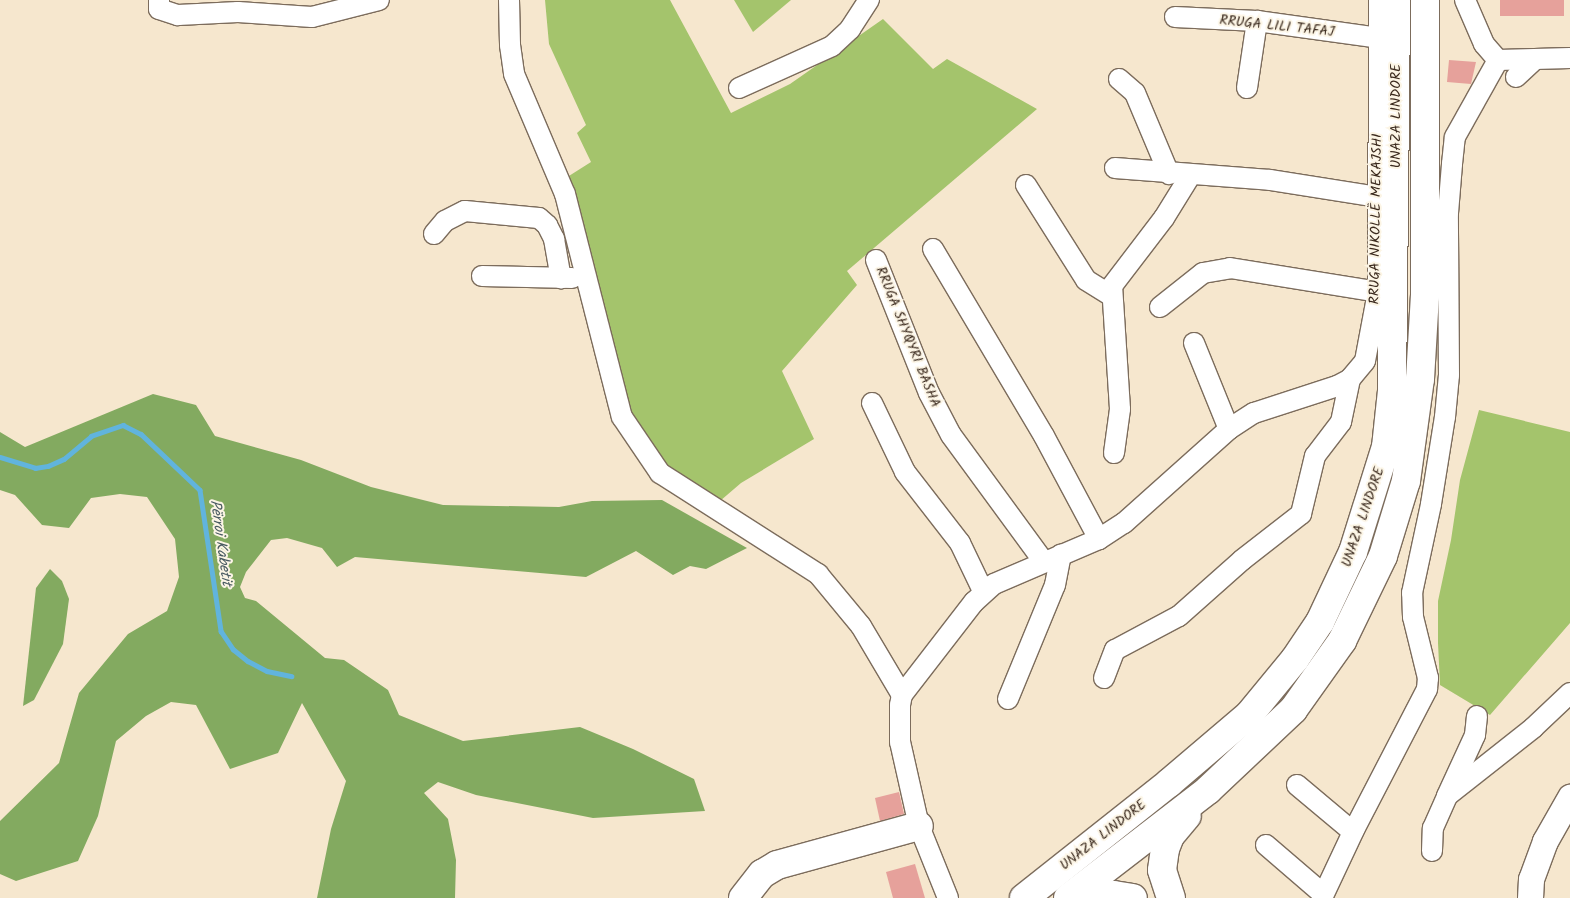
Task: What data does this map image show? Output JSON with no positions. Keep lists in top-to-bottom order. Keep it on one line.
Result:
{"streets":{"highway":["UNAZA LINDORE"],"street":["RRUGA LILI TAFAJ","RRUGA NIKOLLË MEKAJSHI","RRUGA SHYQYRI BASHA"]},"crossings":[["RRUGA LILI TAFAJ","RRUGA NIKOLLË MEKAJSHI"],["RRUGA NIKOLLË MEKAJSHI","RRUGA SHYQYRI BASHA"]],"water":["Përroi Kabetit"]}
